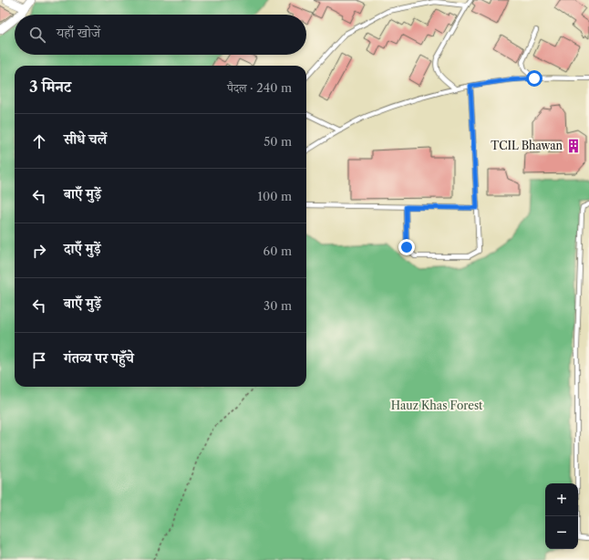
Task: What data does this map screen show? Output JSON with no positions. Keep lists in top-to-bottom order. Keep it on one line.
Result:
{"parks":["Hauz Khas Forest"],"places":{"building":["TCIL Bhawan"]},"page":{"search":"यहाँ खोजें","heading":["3 मिनट","पैदल · 240 m"],"list":[["सीधे चलें","50 m"],["बाएँ मुड़ें","100 m"],["दाएँ मुड़ें","60 m"],["बाएँ मुड़ें","30 m"],"गंतव्य पर पहुँचे"],"map_buttons":["+","−"]}}
